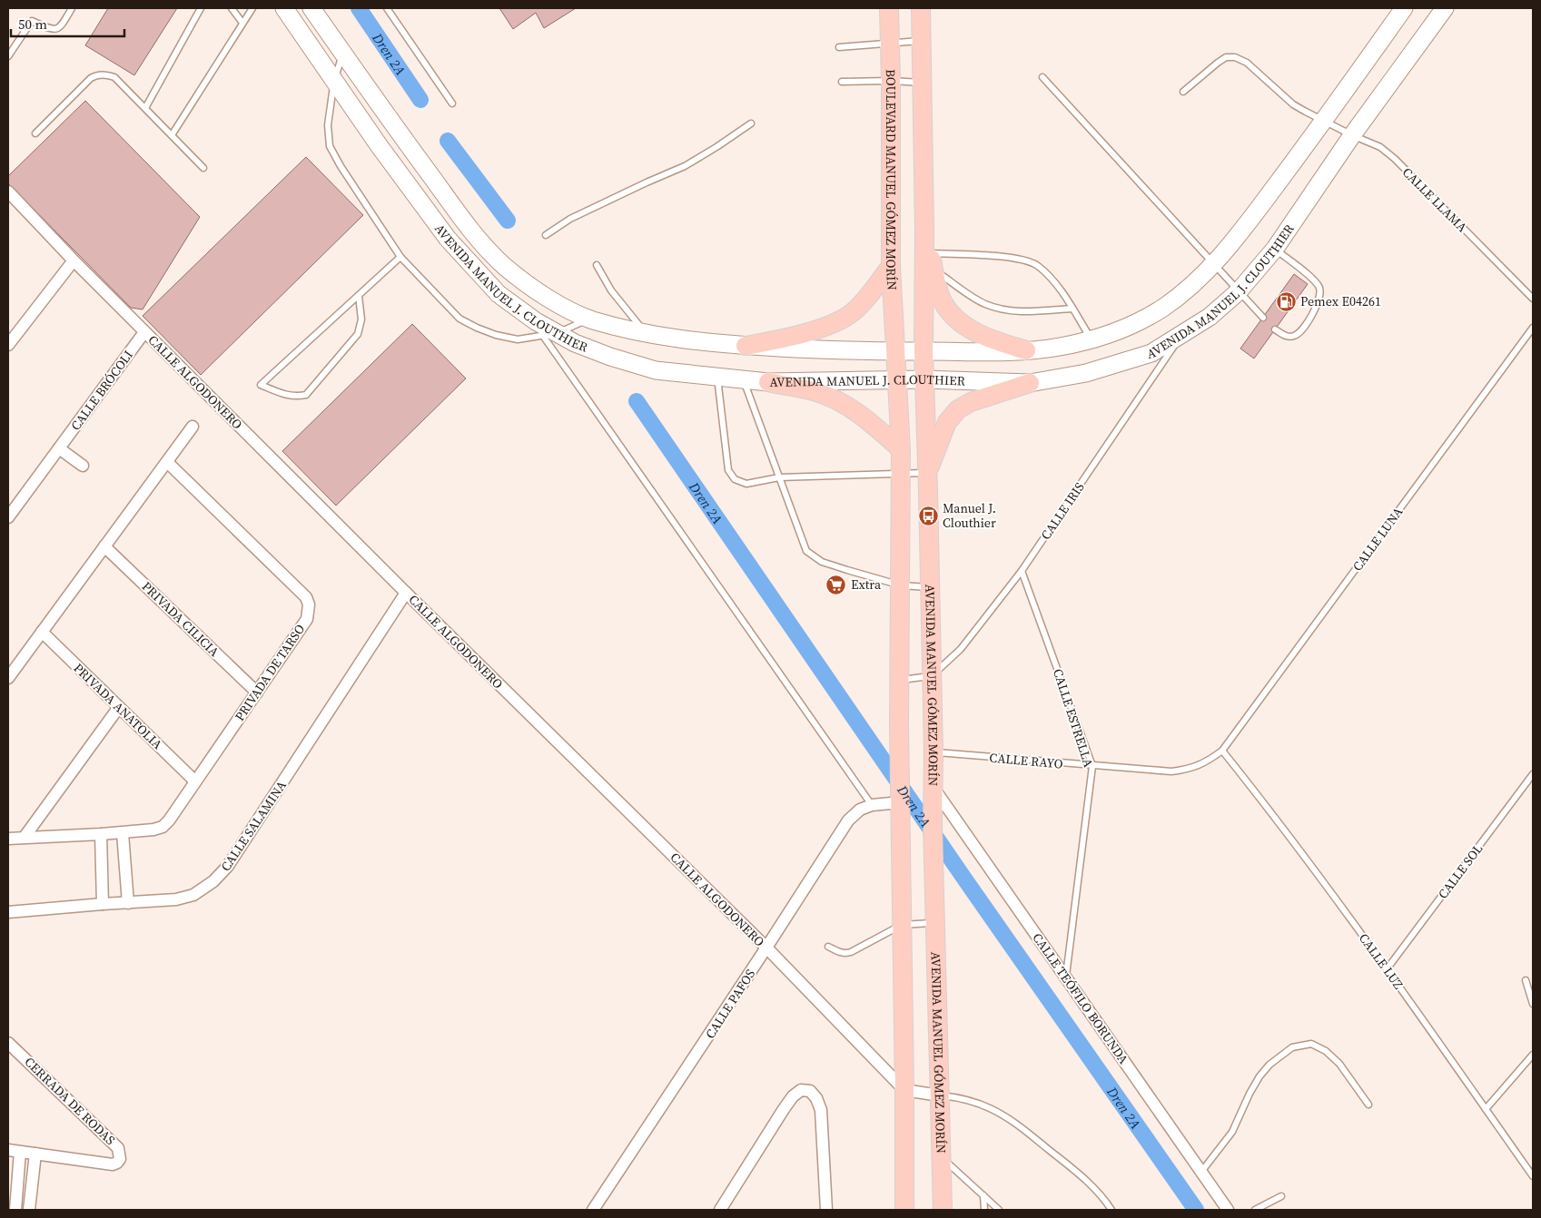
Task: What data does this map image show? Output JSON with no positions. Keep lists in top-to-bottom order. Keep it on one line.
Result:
{"streets":{"main road":["BOULEVARD MANUEL GÓMEZ MORÍN","AVENIDA MANUEL J. CLOUTHIER","AVENIDA MANUEL GÓMEZ MORÍN"],"street":["CALLE ALGODONERO","CALLE BRÓCOLI","PRIVADA CILICIA","PRIVADA DE TARSO","PRIVADA ANATOLIA","CALLE SALAMINA","CALLE TEÓFILO BORUNDA","CALLE PAFOS","CERRADA DE RODAS"],"lane":["CALLE LLAMA","CALLE IRIS","CALLE LUNA","CALLE ESTRELLA","CALLE RAYO","CALLE SOL","CALLE LUZ"]},"crossings":[["BOULEVARD MANUEL GÓMEZ MORÍN","AVENIDA MANUEL J. CLOUTHIER"],["CALLE LLAMA","AVENIDA MANUEL J. CLOUTHIER"],["AVENIDA MANUEL J. CLOUTHIER","CALLE IRIS"],["AVENIDA MANUEL J. CLOUTHIER","AVENIDA MANUEL GÓMEZ MORÍN"],["CALLE ALGODONERO","CALLE BRÓCOLI"],["CALLE ALGODONERO","CALLE SALAMINA"],["CALLE ALGODONERO","CALLE PAFOS"],["CALLE IRIS","AVENIDA MANUEL GÓMEZ MORÍN"],["CALLE IRIS","CALLE ESTRELLA"],["CALLE LUNA","CALLE RAYO"],["CALLE LUNA","CALLE LUZ"],["PRIVADA CILICIA","PRIVADA DE TARSO"],["PRIVADA DE TARSO","PRIVADA ANATOLIA"],["AVENIDA MANUEL GÓMEZ MORÍN","CALLE RAYO"],["AVENIDA MANUEL GÓMEZ MORÍN","CALLE TEÓFILO BORUNDA"],["CALLE ESTRELLA","CALLE RAYO"],["CALLE ESTRELLA","CALLE TEÓFILO BORUNDA"],["CALLE RAYO","CALLE LUZ"],["CALLE SOL","CALLE LUZ"]],"water":["Dren 2A"],"places":{"fuel station":["Pemex E04261"],"bus stop":["Manuel J. Clouthier"],"supermarket":["Extra"]},"scale_bar":"50 m"}
